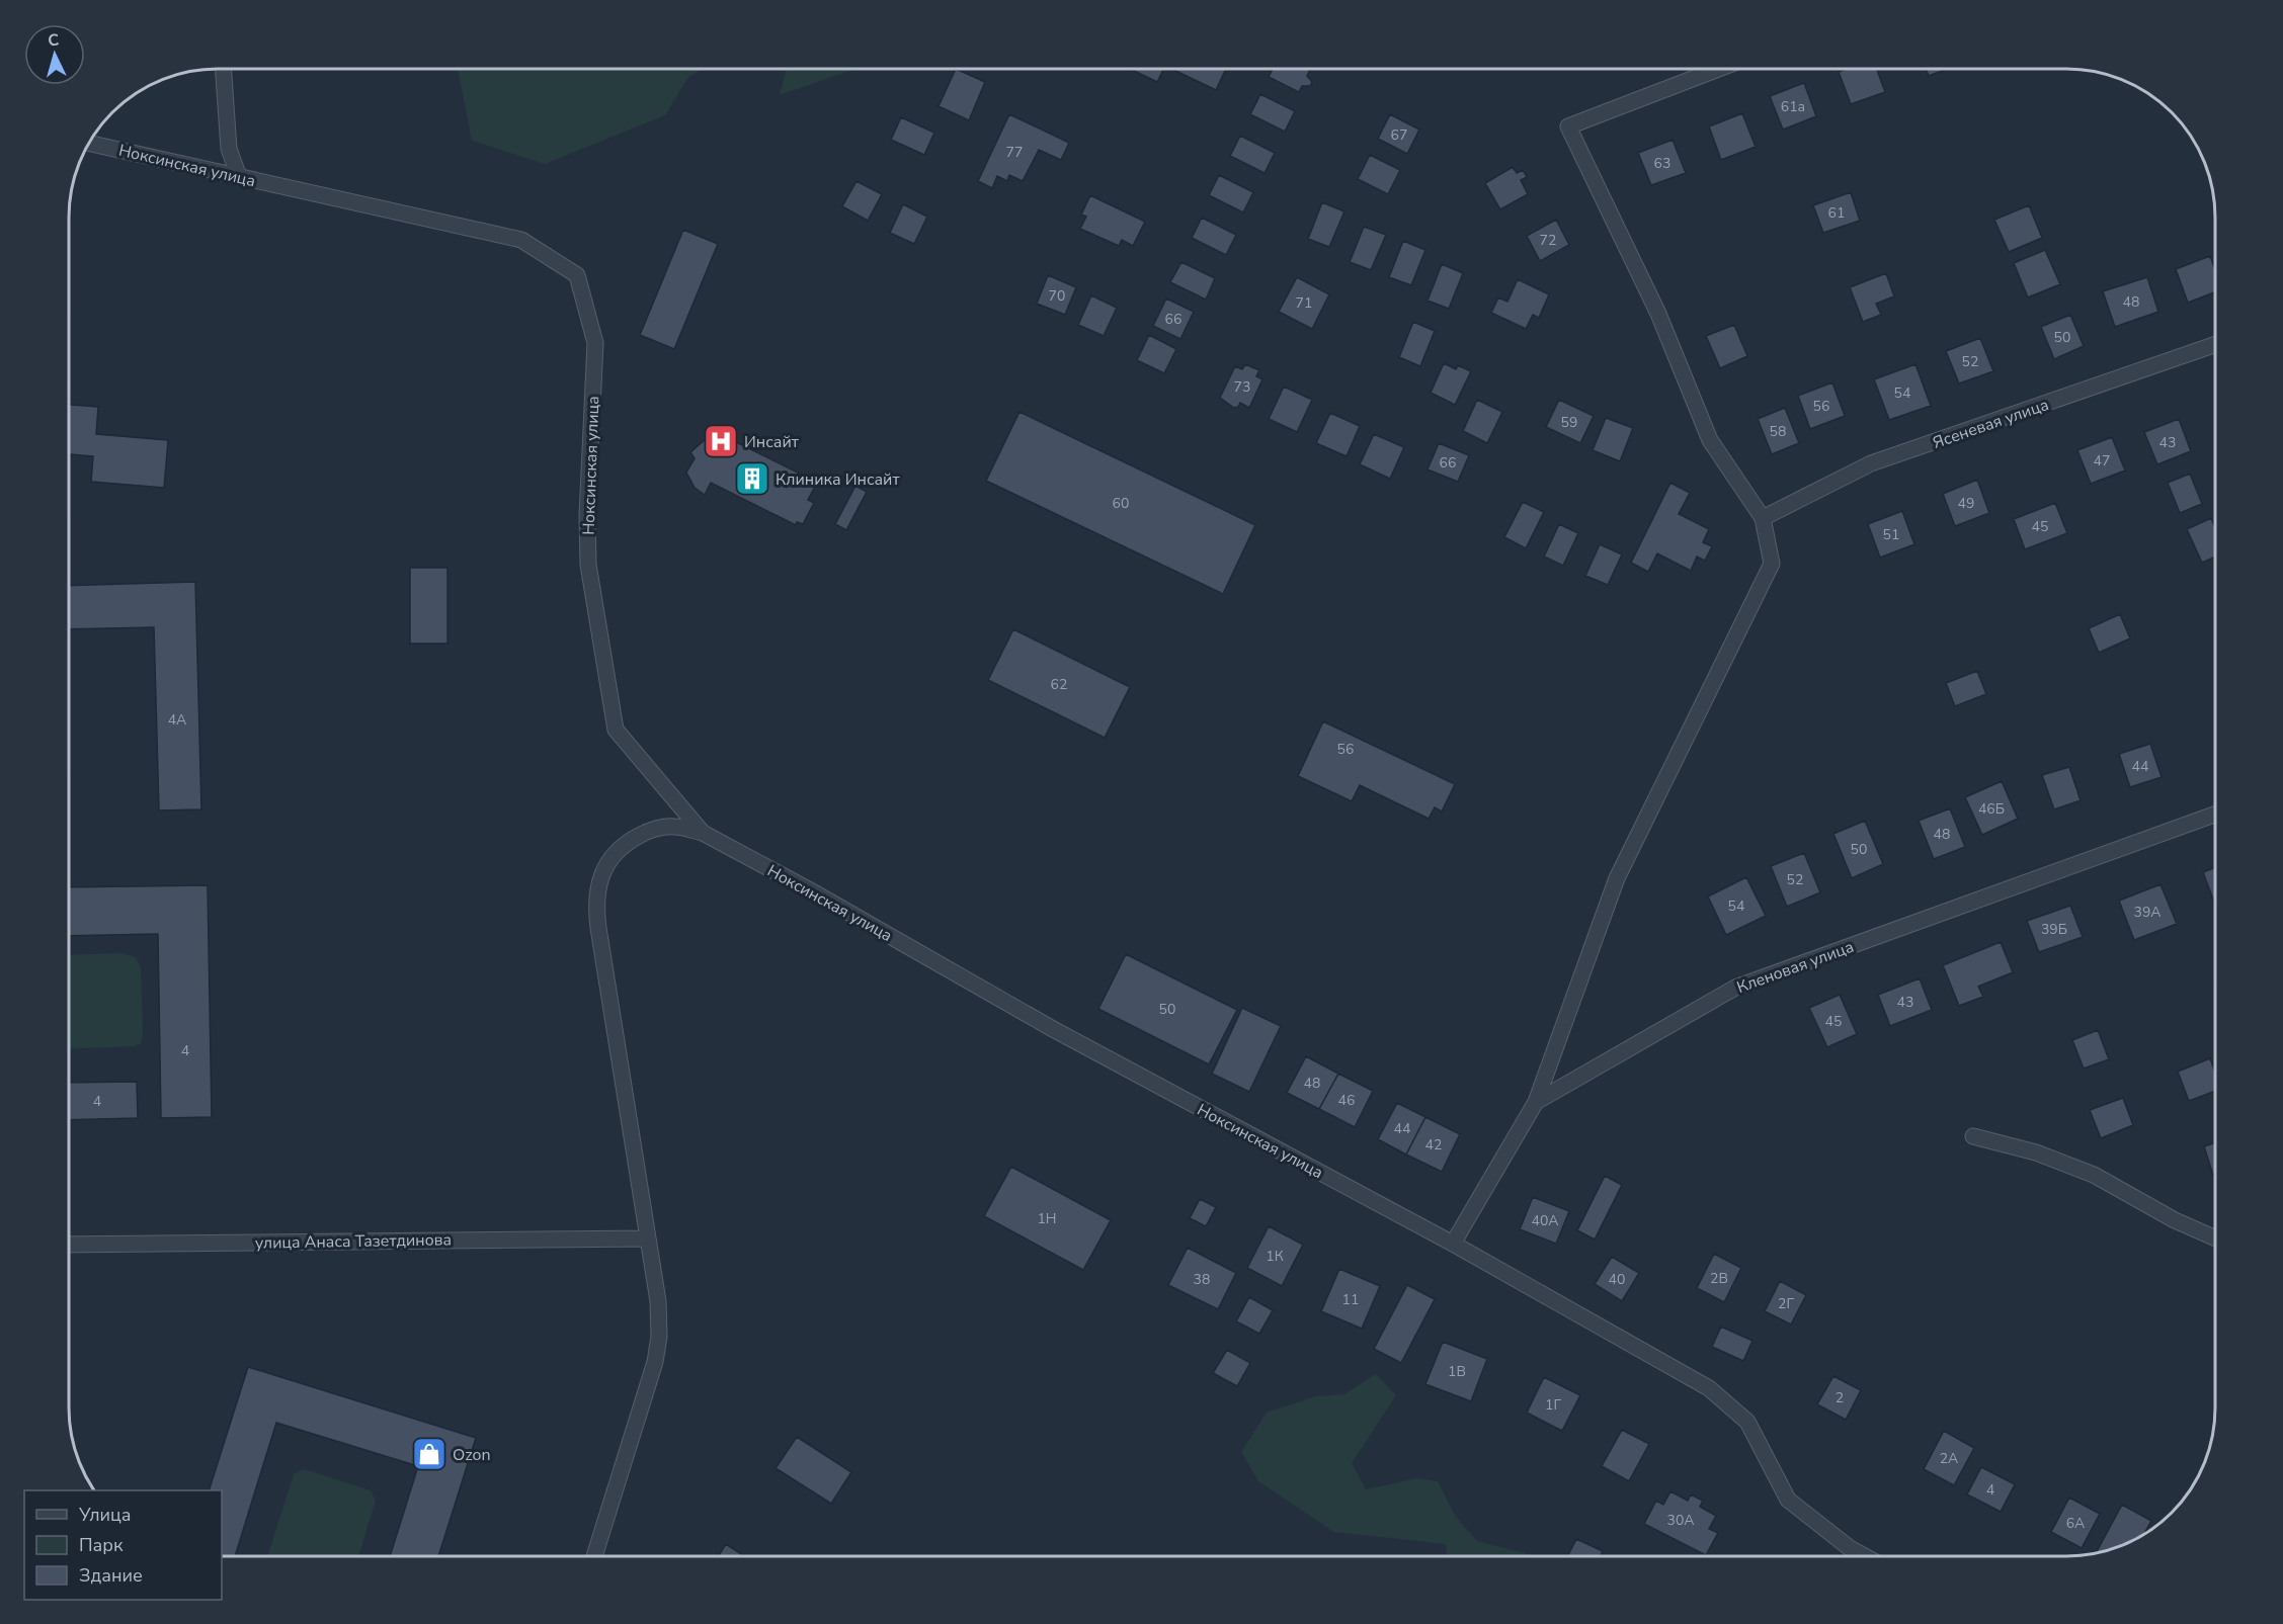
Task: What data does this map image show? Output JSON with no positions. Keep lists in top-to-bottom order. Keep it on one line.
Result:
{"streets":{"street":["Ноксинская улица","Ясеневая улица","Кленовая улица","улица Анаса Тазетдинова"]},"places":{"hospital":["Инсайт"],"building":["Клиника Инсайт"],"shop":["Ozon"]},"house_numbers":["61а","67","77","63","61","72","70","48","71","66","50","52","73","54","56","59","58","43","47","66","60","49","45","51","62","4А","56","44","46Б","48","50","52","54","39А","39Б","43","50","45","4","48","46","4","44","42","1Н","40А","1К","2В","38","40","11","2Г","1В","2","1Г","2А","4","30А","6А"],"legend":["Улица","Парк","Здание"],"north":"top"}
